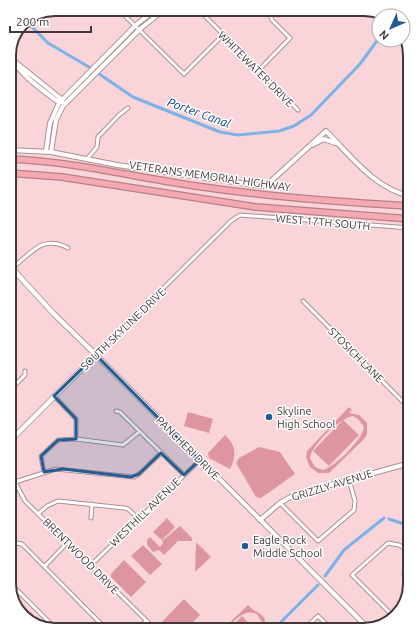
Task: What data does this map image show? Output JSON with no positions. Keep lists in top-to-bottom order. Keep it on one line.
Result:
{"streets":{"highway":["VETERANS MEMORIAL HIGHWAY"],"main road":["SOUTH SKYLINE DRIVE","PANCHERI DRIVE"],"street":["WHITEWATER DRIVE","WEST 17TH SOUTH","STOSICH LANE","GRIZZLY AVENUE","WESTHILL AVENUE","BRENTWOOD DRIVE"]},"crossings":[["WEST 17TH SOUTH","SOUTH SKYLINE DRIVE"],["SOUTH SKYLINE DRIVE","PANCHERI DRIVE"],["PANCHERI DRIVE","GRIZZLY AVENUE"],["PANCHERI DRIVE","WESTHILL AVENUE"],["WESTHILL AVENUE","BRENTWOOD DRIVE"]],"water":["Porter Canal"],"places":["Skyline High School","Eagle Rock Middle School"],"scale_bar":"200 m","north":"bottom left"}
